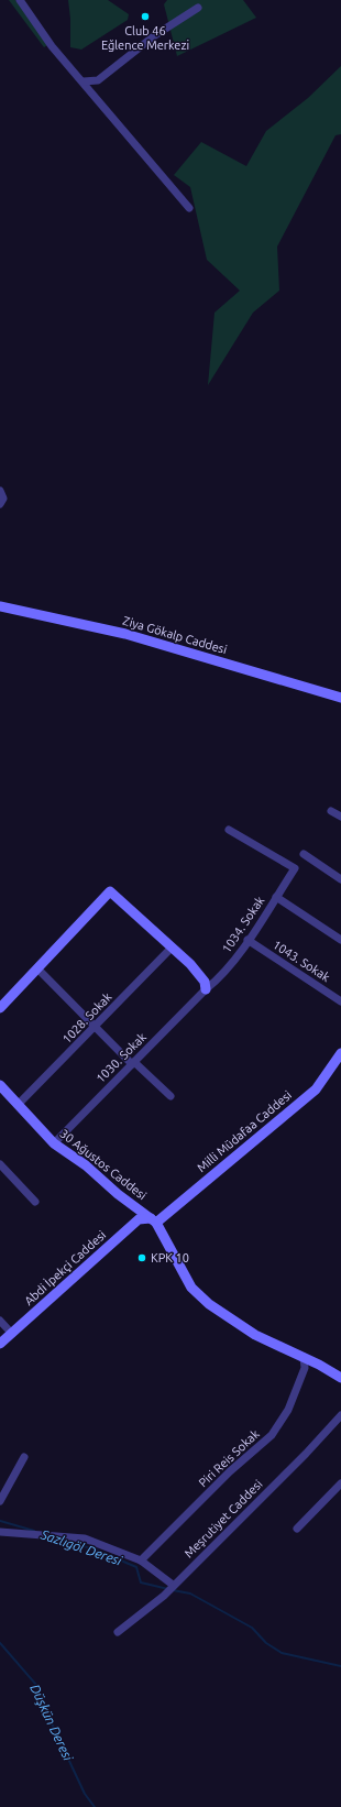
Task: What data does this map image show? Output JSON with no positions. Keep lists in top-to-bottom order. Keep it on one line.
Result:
{"streets":{"street":["Ziya Gökalp Caddesi","1034. Sokak","1043. Sokak","1028. Sokak","1030. Sokak","Milli Müdafaa Caddesi","30 Ağustos Caddesi","Abdi İpekçi Caddesi","Piri Reis Sokak","Meşrutiyet Caddesi"]},"crossings":[["1034. Sokak","1043. Sokak"],["1034. Sokak","1030. Sokak"],["1028. Sokak","30 Ağustos Caddesi"],["1030. Sokak","30 Ağustos Caddesi"],["Milli Müdafaa Caddesi","30 Ağustos Caddesi"],["Milli Müdafaa Caddesi","Abdi İpekçi Caddesi"],["30 Ağustos Caddesi","Abdi İpekçi Caddesi"]],"water":["Sazlıgöl Deresi","Düşkün Deresi"],"places":["Club 46 Eğlence Merkezi","KPK 10"]}
